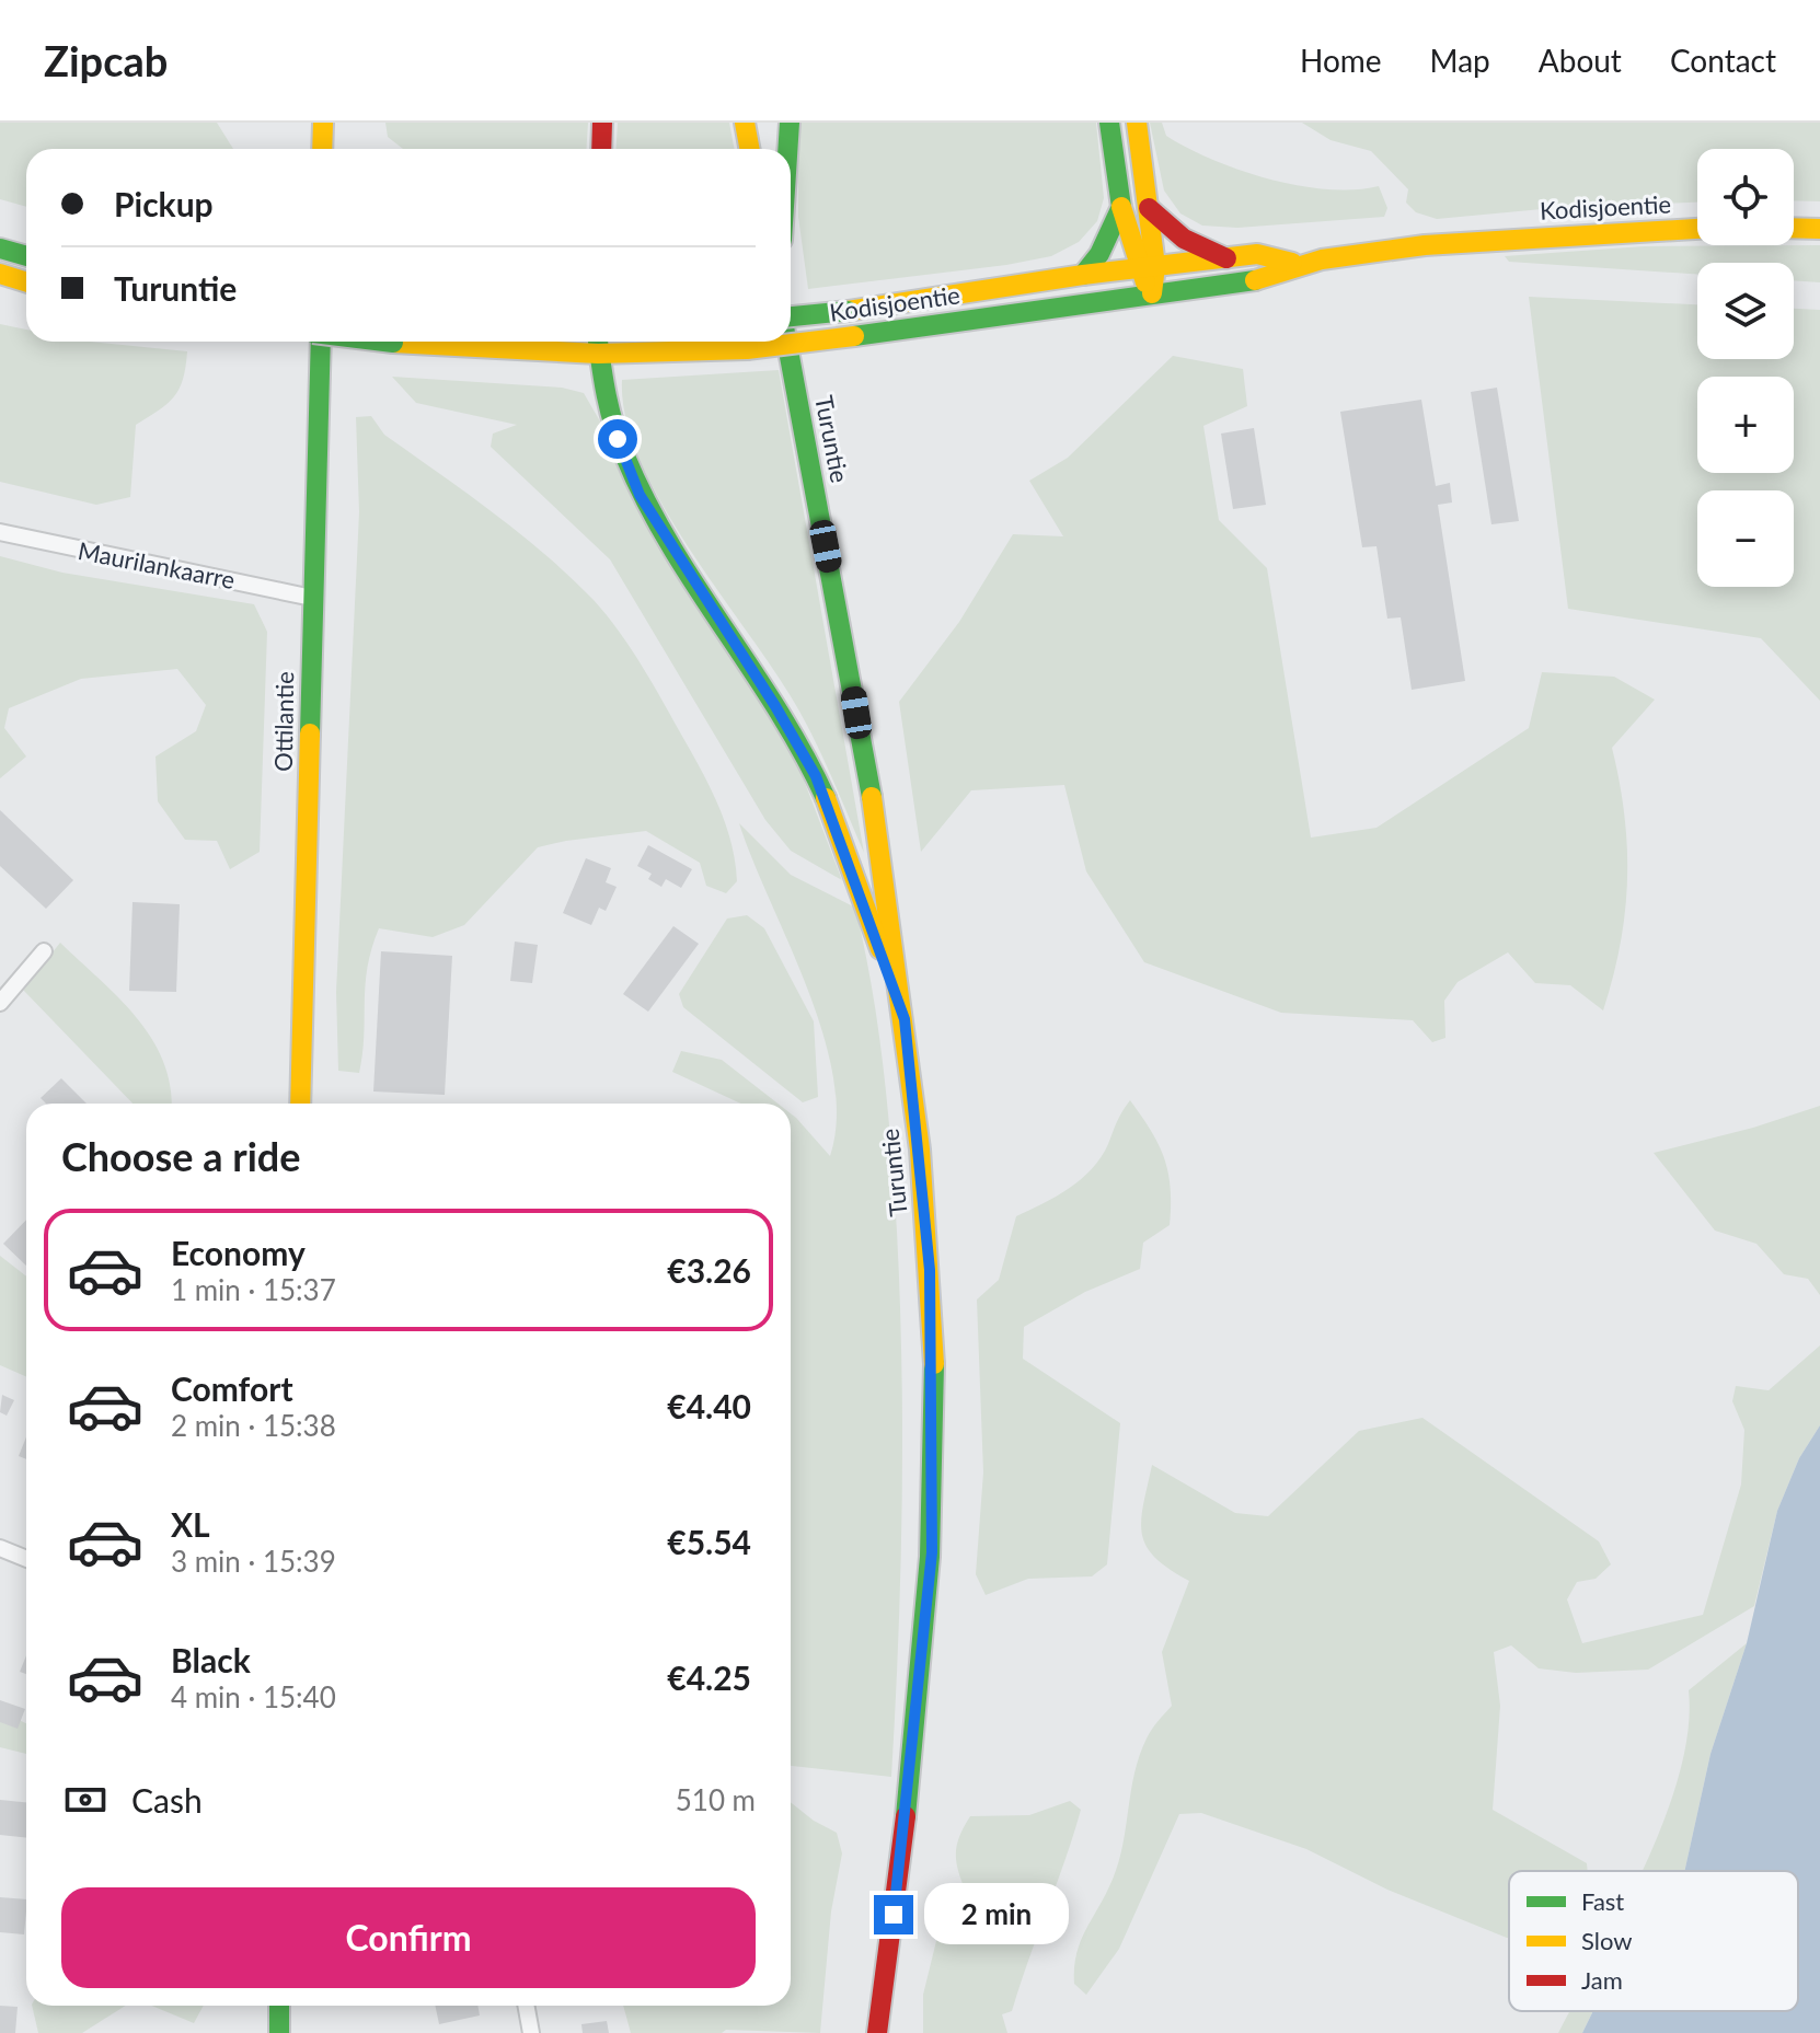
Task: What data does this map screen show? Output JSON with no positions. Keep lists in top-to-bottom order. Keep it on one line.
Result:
{"streets":{"main road":["Kodisjoentie","Turuntie","Ottilantie"],"street":["Maurilankaarre"]},"crossings":[["Maurilankaarre","Ottilantie"]],"legend":["Fast","Slow","Jam"],"page":{"header":"Zipcab","nav":["Home","Map","About","Contact"],"map_buttons":["+","−"],"banner":["Pickup","Turuntie"],"heading":"Choose a ride","list":[{"name":"Economy","note":"1 min · 15:37","value":"€3.26"},{"name":"Comfort","note":"2 min · 15:38","value":"€4.40"},{"name":"XL","note":"3 min · 15:39","value":"€5.54"},{"name":"Black","note":"4 min · 15:40","value":"€4.25"}],"pay":["Cash","510 m"],"buttons":"Confirm","bubble":"2 min"}}
